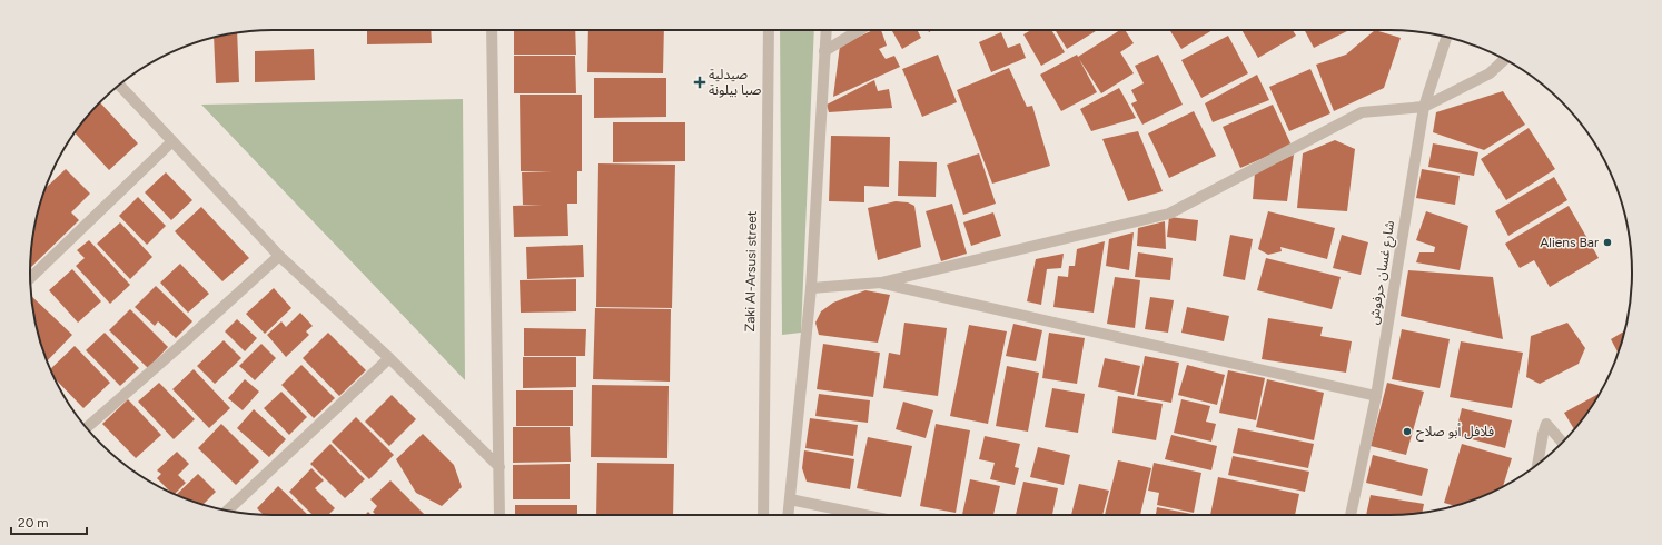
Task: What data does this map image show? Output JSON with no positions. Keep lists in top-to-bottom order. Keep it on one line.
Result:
{"streets":{"street":["Zaki Al-Arsusi street","شارع غسان حرفوش"]},"places":{"health":["صيدلية صبا بيلونة"],"other":["Aliens Bar","فلافل أبو صلاح"]},"scale_bar":"20 m"}
